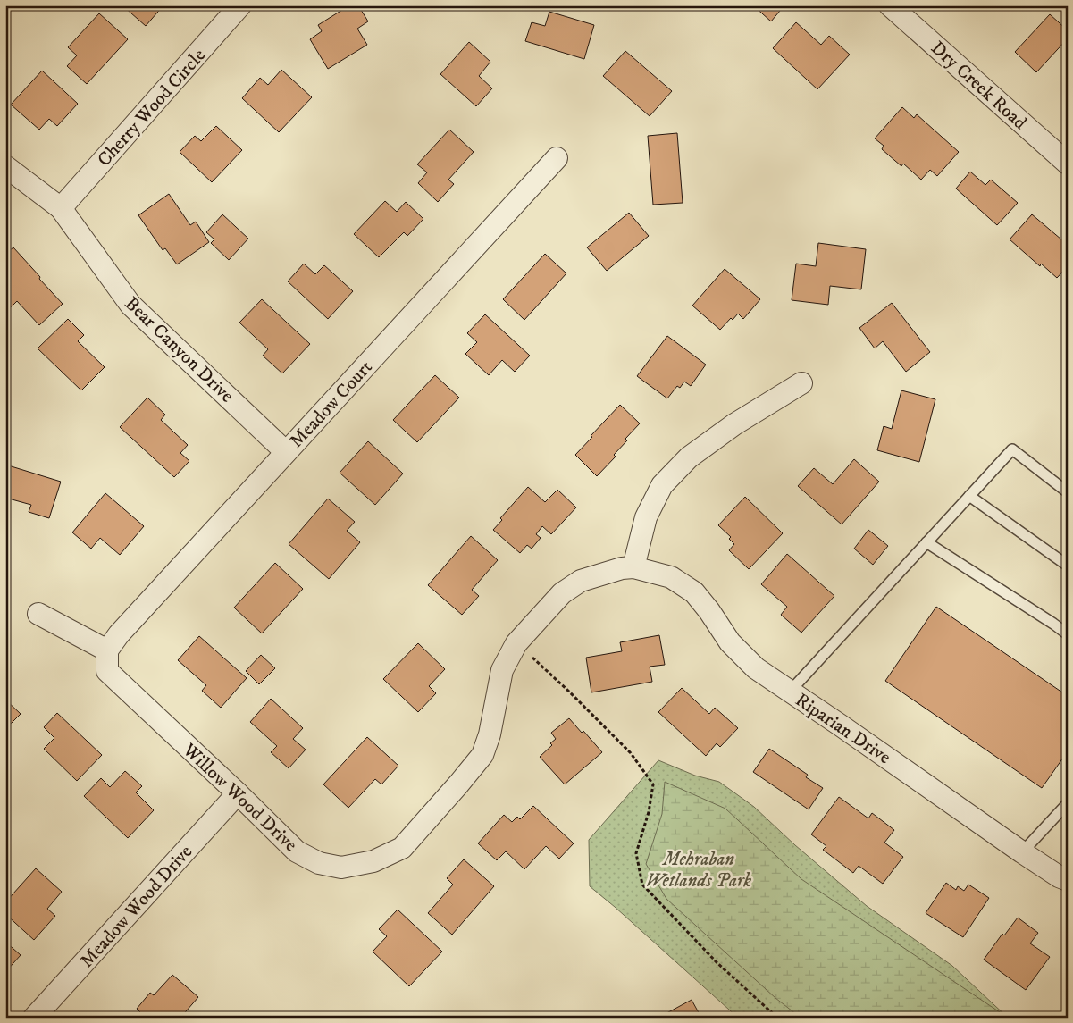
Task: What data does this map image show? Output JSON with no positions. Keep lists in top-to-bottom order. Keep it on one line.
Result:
{"streets":{"street":["Dry Creek Road","Cherry Wood Circle","Bear Canyon Drive","Meadow Court","Riparian Drive","Willow Wood Drive","Meadow Wood Drive"]},"crossings":[["Cherry Wood Circle","Bear Canyon Drive"],["Bear Canyon Drive","Meadow Court"],["Meadow Court","Willow Wood Drive"],["Riparian Drive","Willow Wood Drive"],["Willow Wood Drive","Meadow Wood Drive"]],"parks":["Mehraban Wetlands Park"]}
